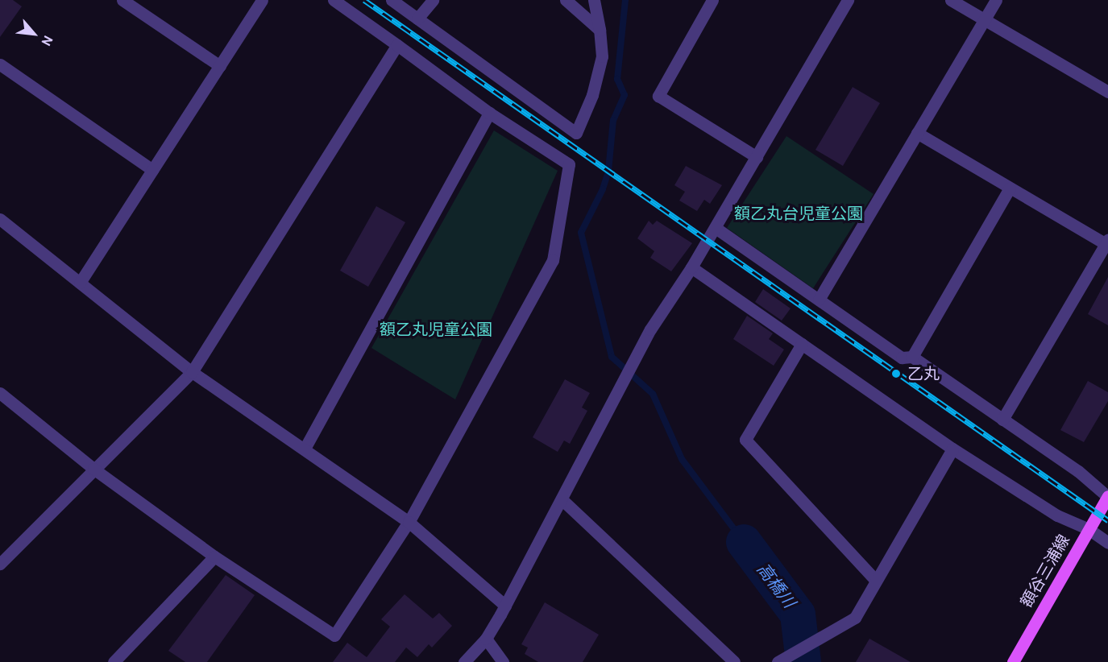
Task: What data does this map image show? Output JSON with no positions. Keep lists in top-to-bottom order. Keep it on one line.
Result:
{"streets":{"main road":["額谷三浦線"]},"water":["高橋川"],"parks":["額乙丸台児童公園","額乙丸児童公園"],"places":["乙丸"],"north":"bottom right"}
